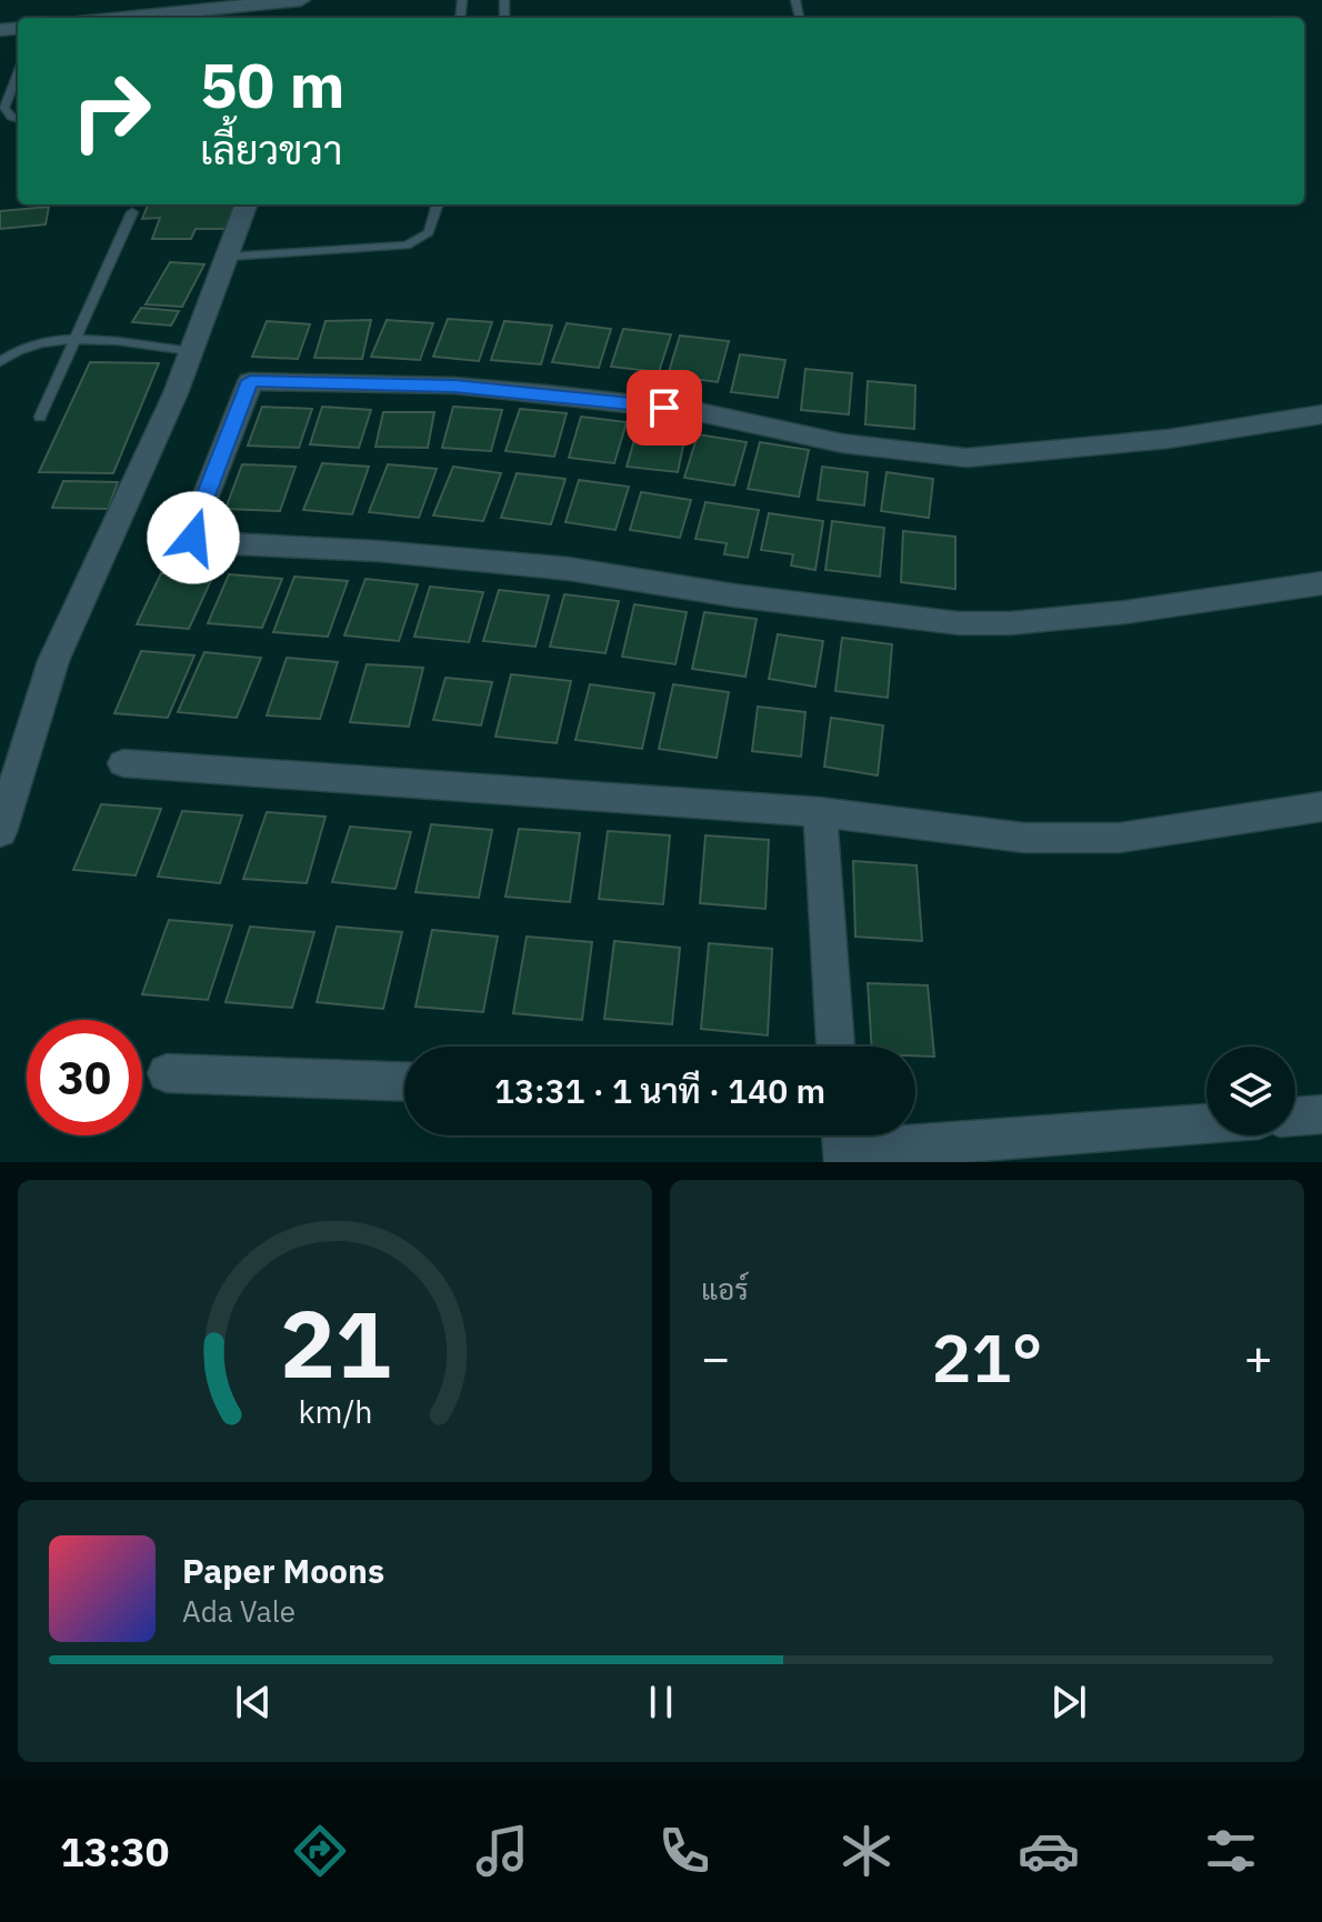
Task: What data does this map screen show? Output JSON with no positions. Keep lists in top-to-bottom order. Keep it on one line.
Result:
{"page":{"turn":["50 m","เลี้ยวขวา"],"limit":"30","trip":"13:31 · 1 นาที · 140 m","tile":"แอร์","heat":["−","21°","+"],"song":["Paper Moons","Ada Vale"],"tabs":"13:30","gauge":["21","km/h"]}}
